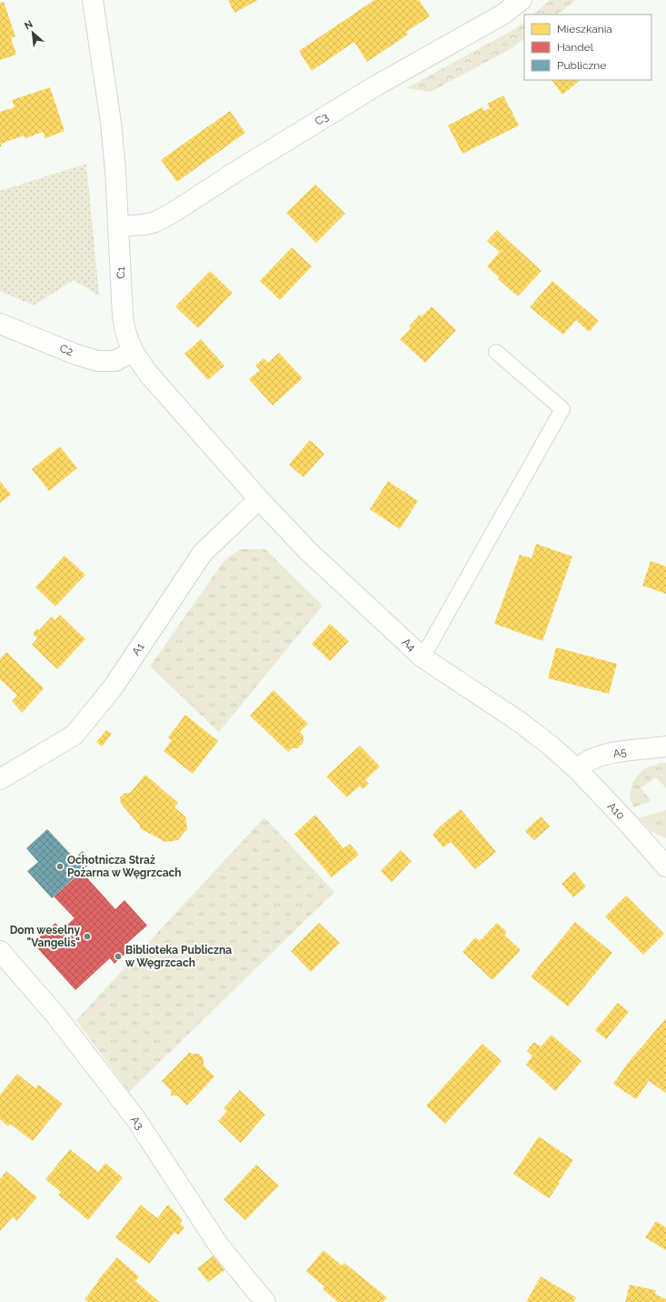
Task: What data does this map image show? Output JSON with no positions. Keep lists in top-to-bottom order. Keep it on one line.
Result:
{"streets":{"street":["C3","C1","C2","A4","A1","A5","A10","A3"]},"crossings":[["C3","C1"],["C1","C2"],["C1","A4"],["C1","A1"],["A4","A1"],["A4","A5"],["A4","A10"],["A5","A10"]],"places":["Ochotnicza Straż Pożarna w Węgrzcach","Dom weselny \"Vangelis\"","Biblioteka Publiczna w Węgrzcach"],"legend":["Mieszkania","Handel","Publiczne"],"north":"top left"}
